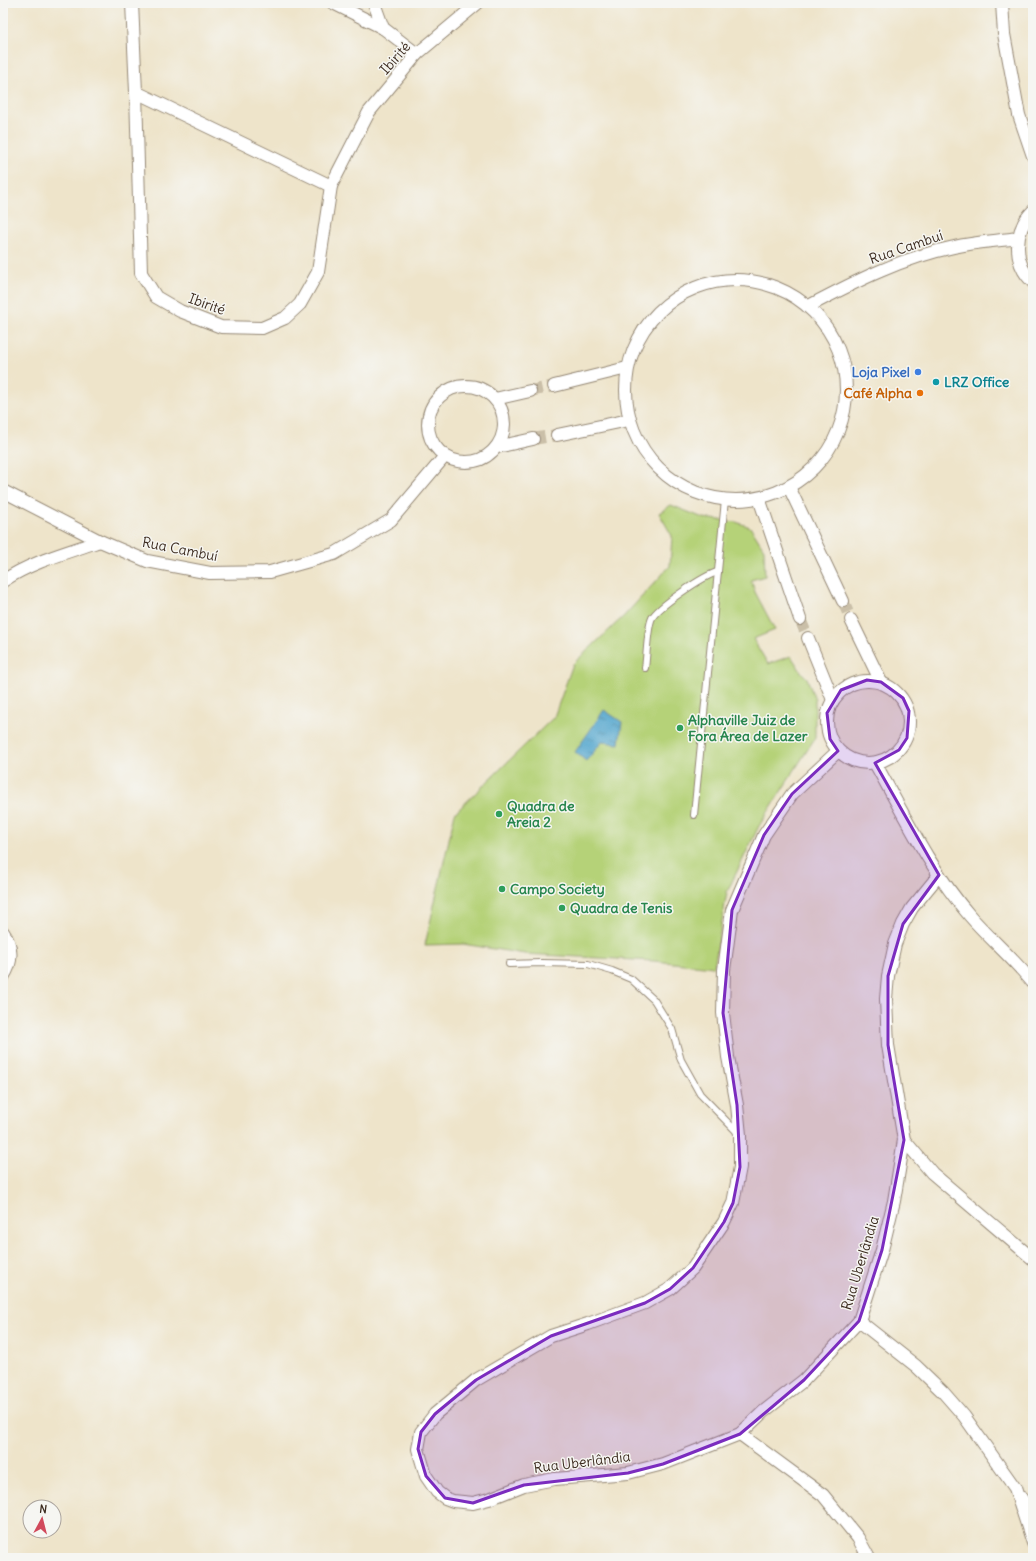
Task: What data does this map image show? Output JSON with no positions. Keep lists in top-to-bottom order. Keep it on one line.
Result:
{"streets":{"street":["Ibirité","Rua Cambuí","Rua Uberlândia"]},"places":["Loja Pixel","LRZ Office","Café Alpha","Alphaville Juiz de Fora Área de Lazer","Quadra de Areia 2","Campo Society","Quadra de Tenis"],"north":"top"}
